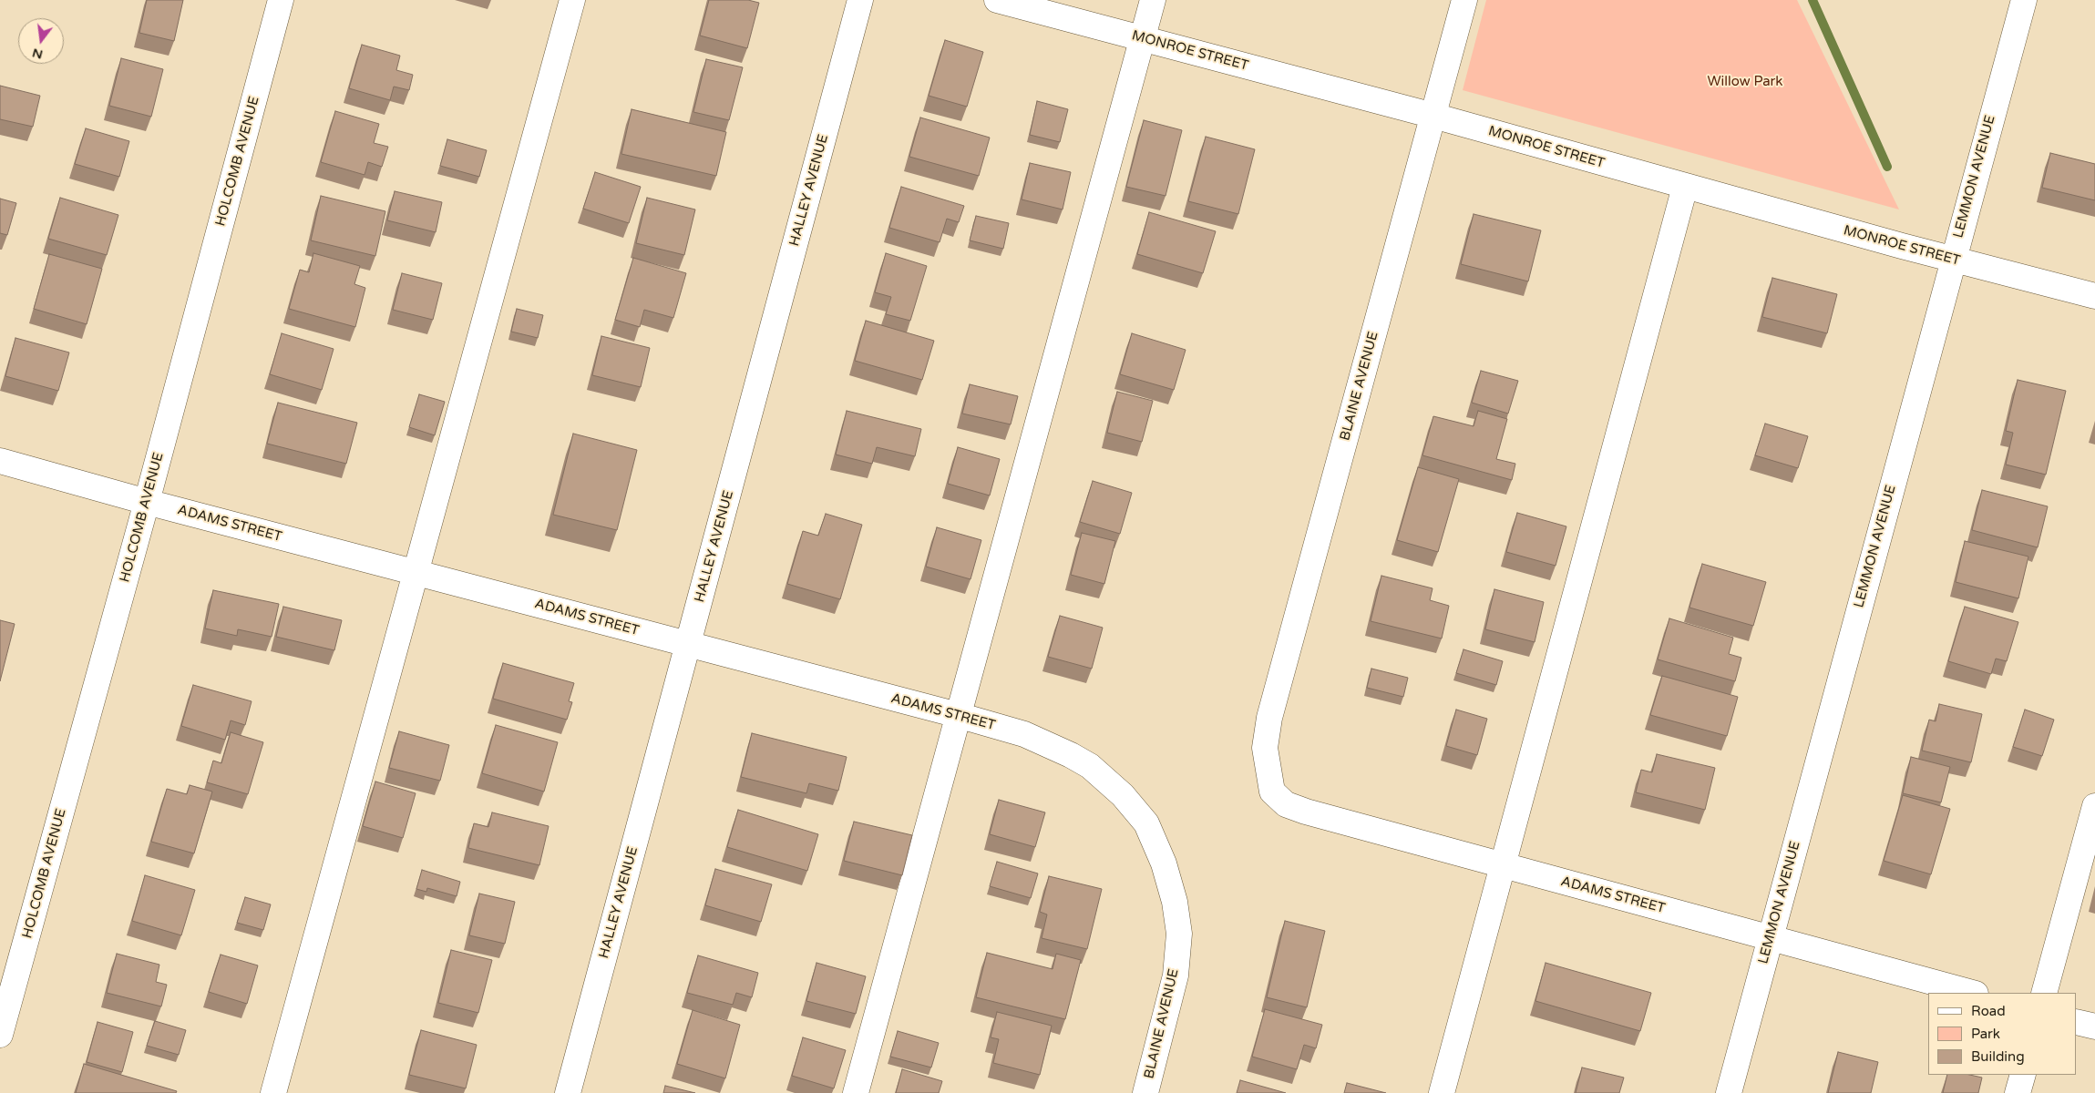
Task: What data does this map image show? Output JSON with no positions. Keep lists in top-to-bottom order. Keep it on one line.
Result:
{"streets":{"street":["MONROE STREET","HOLCOMB AVENUE","LEMMON AVENUE","HALLEY AVENUE","BLAINE AVENUE","ADAMS STREET"]},"crossings":[["MONROE STREET","LEMMON AVENUE"],["MONROE STREET","BLAINE AVENUE"],["HOLCOMB AVENUE","ADAMS STREET"],["LEMMON AVENUE","ADAMS STREET"],["HALLEY AVENUE","ADAMS STREET"],["BLAINE AVENUE","ADAMS STREET"]],"parks":["Willow Park"],"legend":["Road","Park","Building"],"north":"bottom"}
